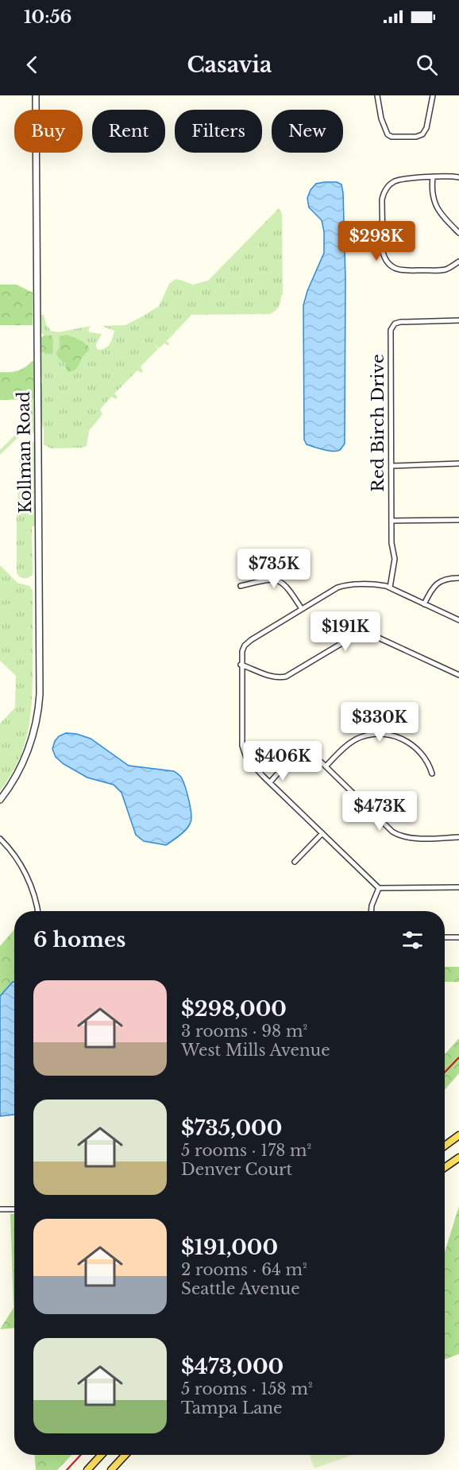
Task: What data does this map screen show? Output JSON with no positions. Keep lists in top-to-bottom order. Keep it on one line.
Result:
{"streets":{"street":["Red Birch Drive","Kollman Road"]},"page":{"status":"10:56","header":"Casavia","chip":["Buy","Rent","Filters","New"],"price":["$298K","$735K","$191K","$330K","$406K","$473K"],"heading":"6 homes","list":[{"name":"$298,000","note":"3 rooms · 98 m² · West Mills Avenue"},{"name":"$735,000","note":"5 rooms · 178 m² · Denver Court"},{"name":"$191,000","note":"2 rooms · 64 m² · Seattle Avenue"},{"name":"$473,000","note":"5 rooms · 158 m² · Tampa Lane"}]}}
